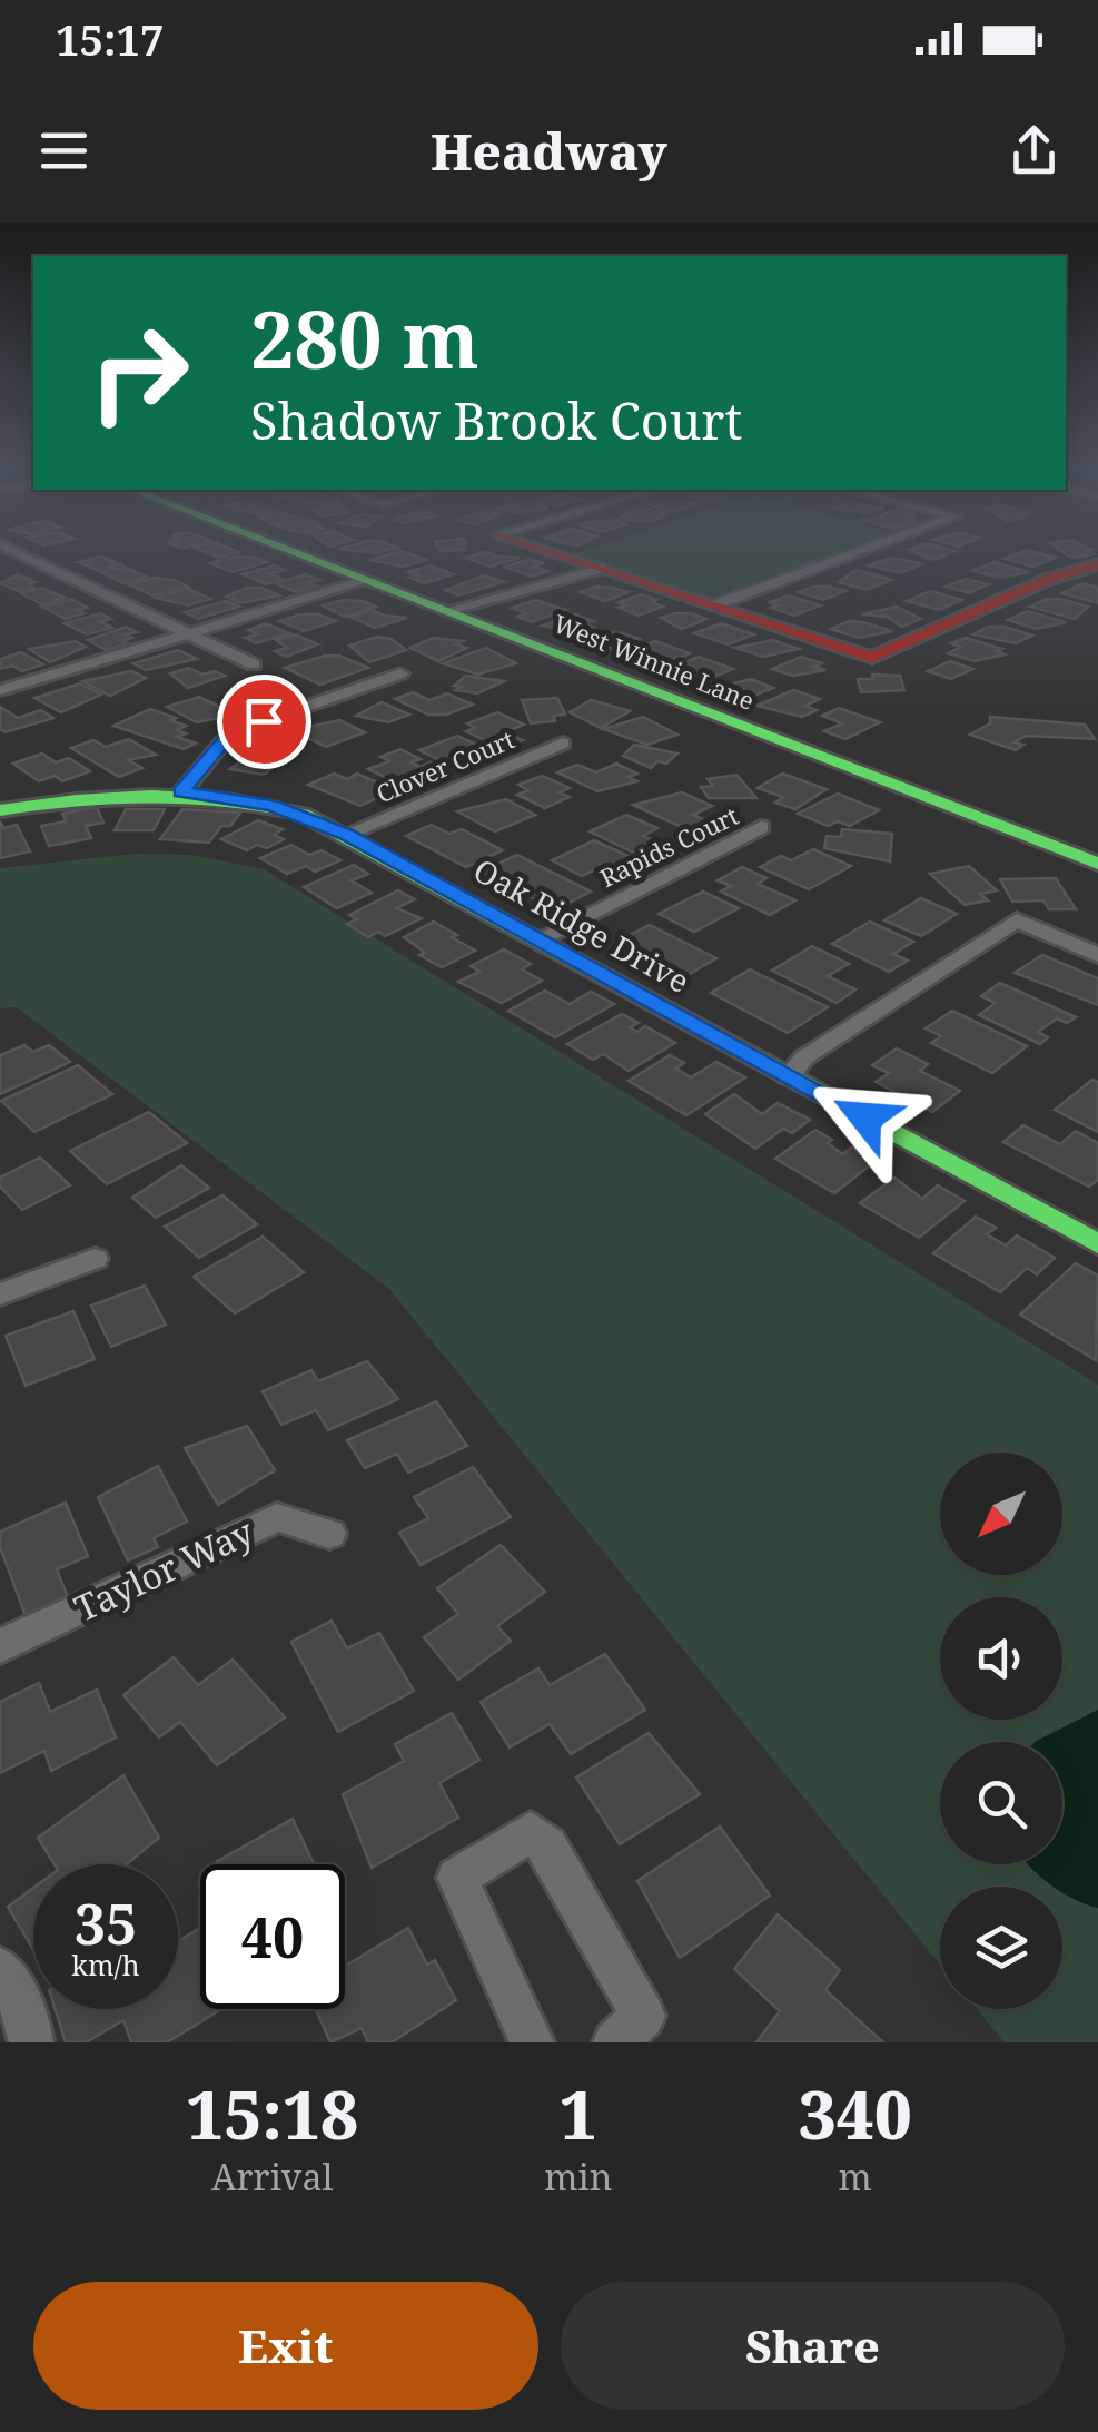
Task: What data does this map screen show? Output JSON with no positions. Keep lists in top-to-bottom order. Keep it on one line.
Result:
{"streets":{"street":["West Winnie Lane","Clover Court","Rapids Court","Oak Ridge Drive","Taylor Way"]},"crossings":[["Clover Court","Oak Ridge Drive"],["Rapids Court","Oak Ridge Drive"]],"north":"bottom left","page":{"status":"15:17","header":"Headway","turn":["280 m","Shadow Brook Court"],"speed":"35 km/h","limit":"40","eta":["15:18","Arrival","1","min","340","m"],"buttons":["Exit","Share"]}}
